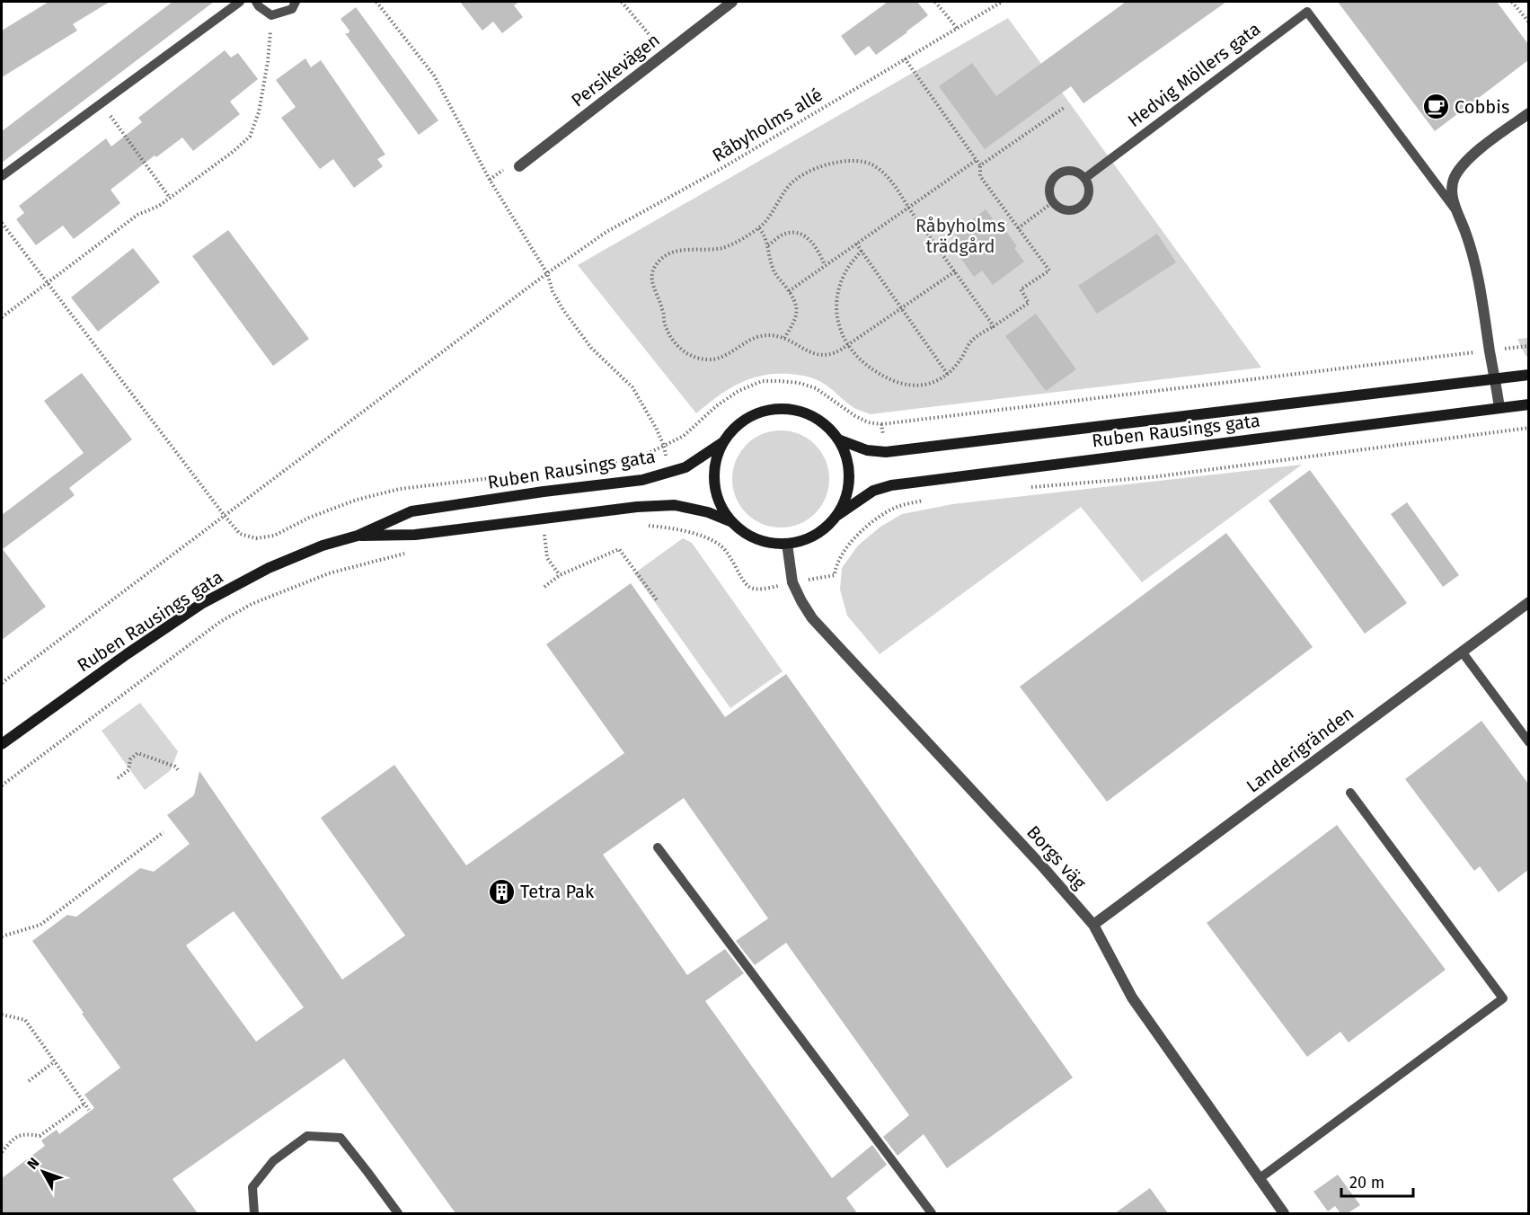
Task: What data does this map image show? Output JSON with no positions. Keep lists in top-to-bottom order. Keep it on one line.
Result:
{"streets":{"main road":["Ruben Rausings gata"],"street":["Persikevägen","Hedvig Möllers gata","Landerigränden","Borgs väg"],"path":["Råbyholms allé"]},"crossings":[["Hedvig Möllers gata","Ruben Rausings gata"],["Ruben Rausings gata","Borgs väg"],["Landerigränden","Borgs väg"]],"parks":["Råbyholms trädgård"],"places":{"cafe":["Cobbis"],"building":["Tetra Pak"]},"scale_bar":"20 m","north":"top left"}
